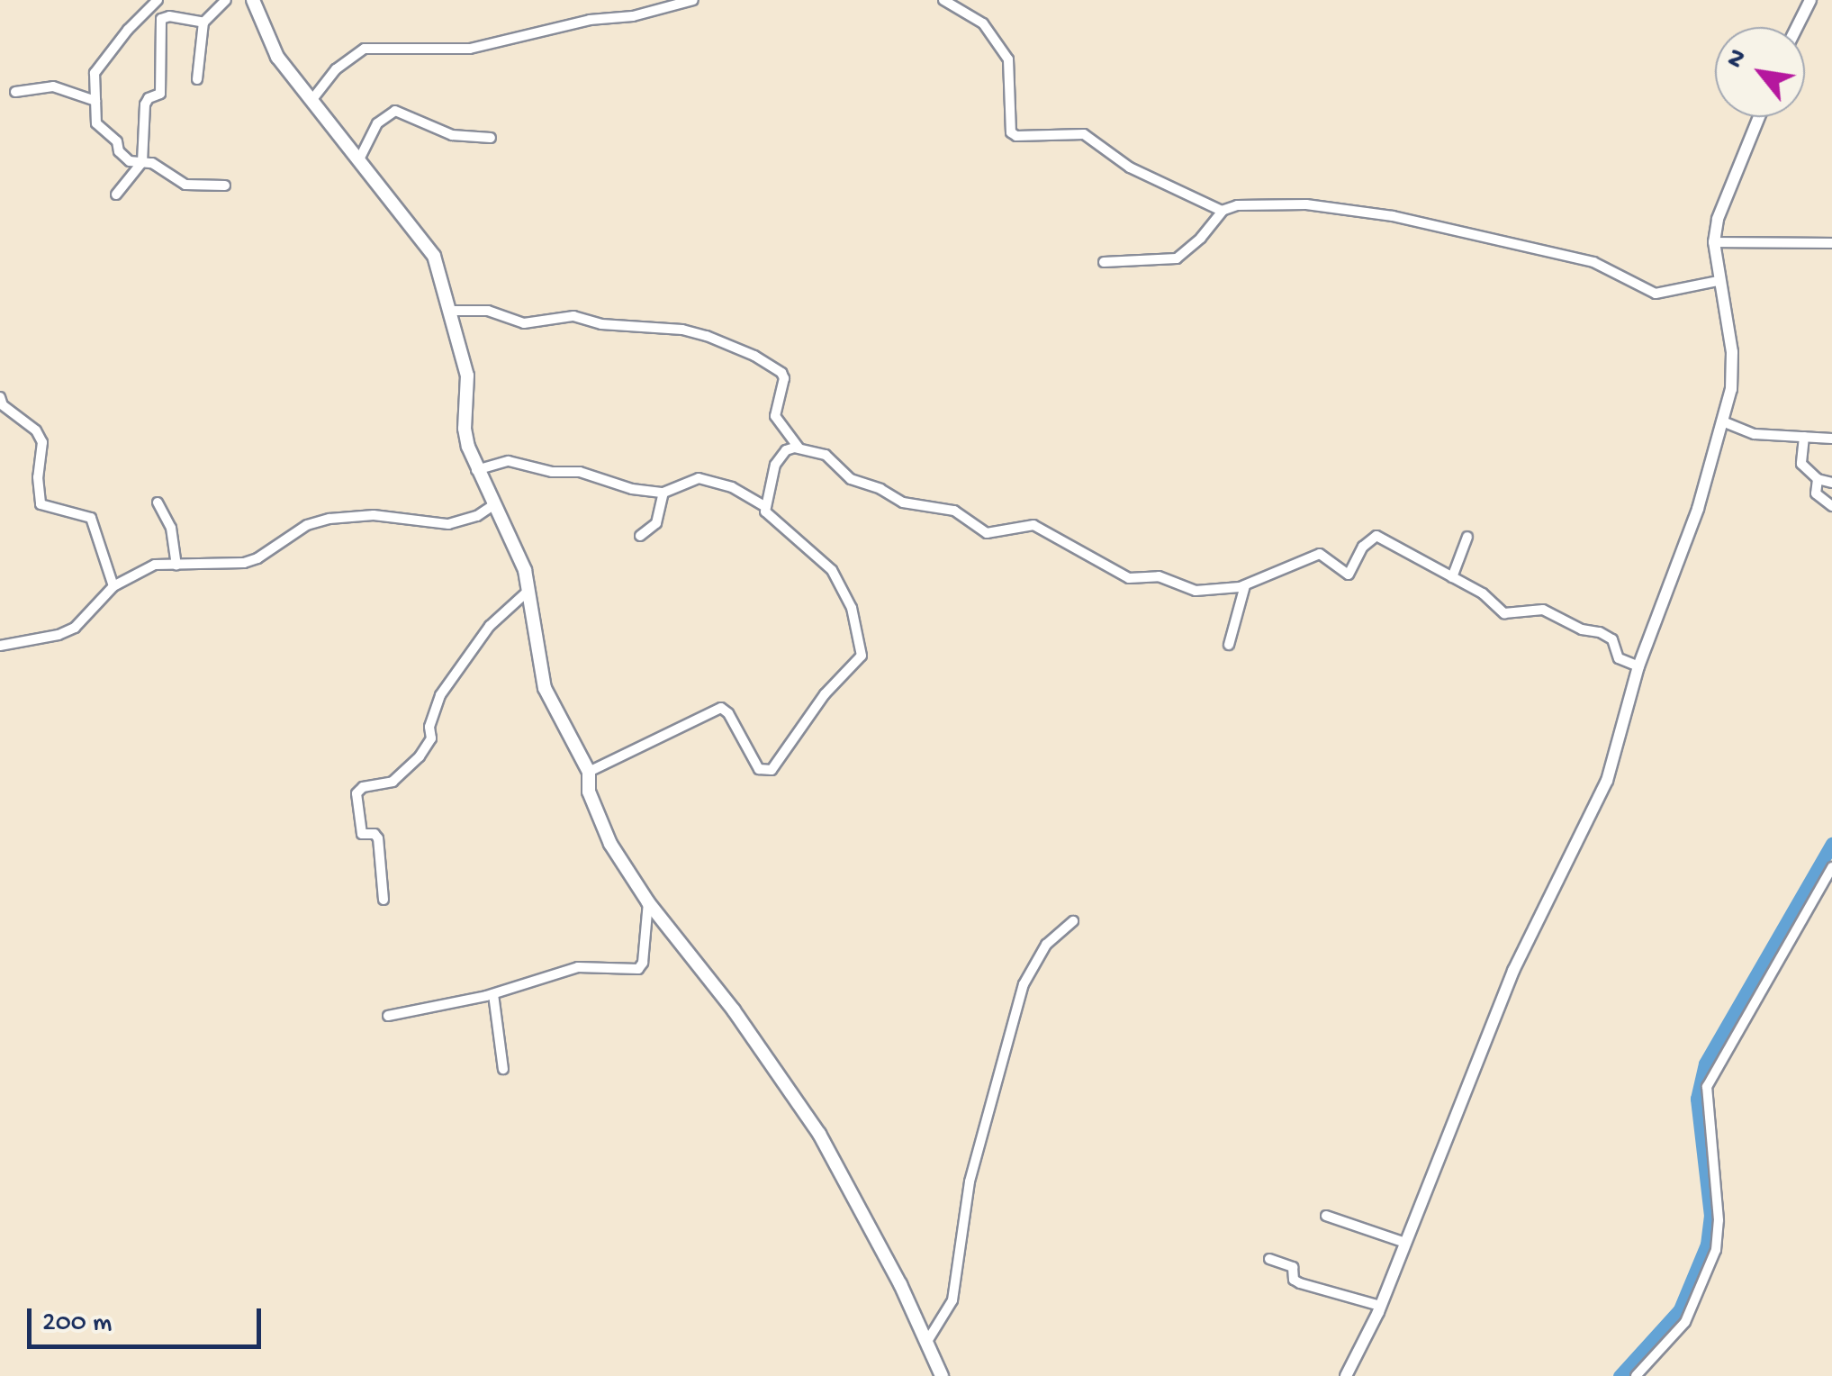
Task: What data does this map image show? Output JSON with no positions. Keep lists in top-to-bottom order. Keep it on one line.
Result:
{"scale_bar":"200 m","north":"top left"}
